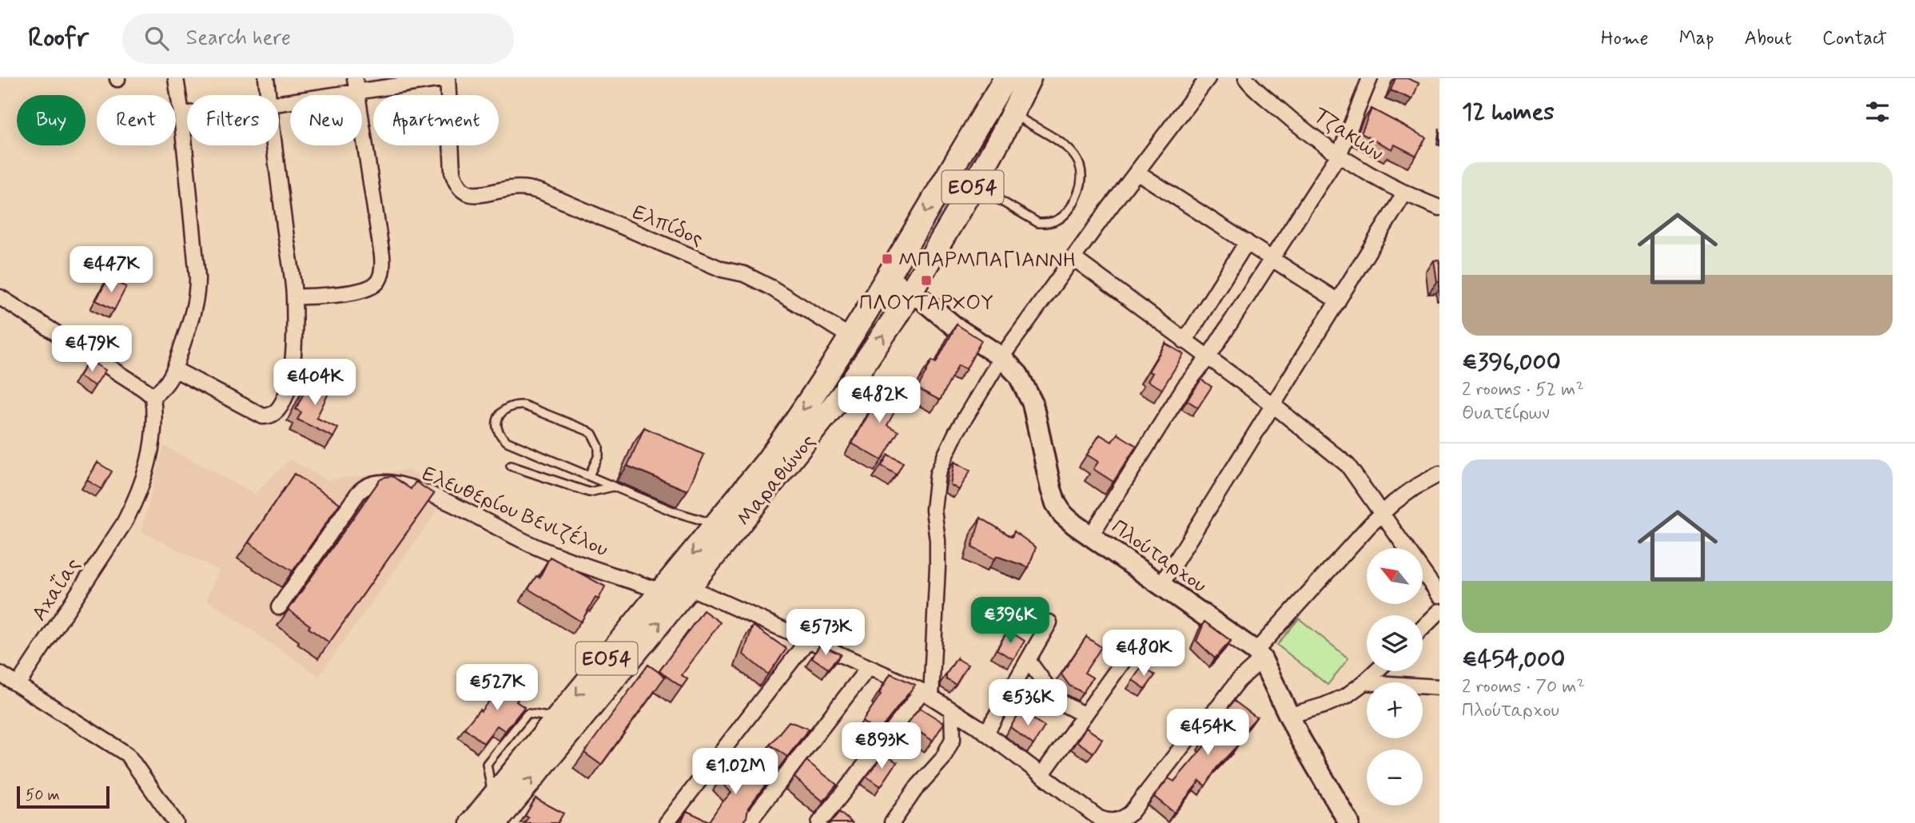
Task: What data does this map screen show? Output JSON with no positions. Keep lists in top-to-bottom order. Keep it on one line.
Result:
{"streets":{"main road":["ΕΟ54","Μαραθώνος"],"street":["Τζακιών","Ελπίδος","Ελευθερίου Βενιζέλου","Πλούταρχου","Αχαΐας"]},"crossings":[["Ελπίδος","Μαραθώνος"],["Μαραθώνος","Ελευθερίου Βενιζέλου"],["Μαραθώνος","Πλούταρχου"]],"places":{"transit":["ΜΠΑΡΜΠΑΓΙΑΝΝΗ","ΠΛΟΥΤΑΡΧΟΥ"]},"scale_bar":"50 m","north":"top left","page":{"header":"Roofr","search":"Search here","nav":["Home","Map","About","Contact"],"heading":"12 homes","chip":["Buy","Rent","Filters","New","Apartment"],"list":[{"name":"€396,000","note":"2 rooms · 52 m² · Θυατείρων"},{"name":"€454,000","note":"2 rooms · 70 m² · Πλούταρχου"}],"price":["€447K","€479K","€404K","€482K","€396K","€573K","€480K","€527K","€536K","€454K","€893K","€1.02M"],"map_buttons":["+","−"],"scale":"50 m"}}
